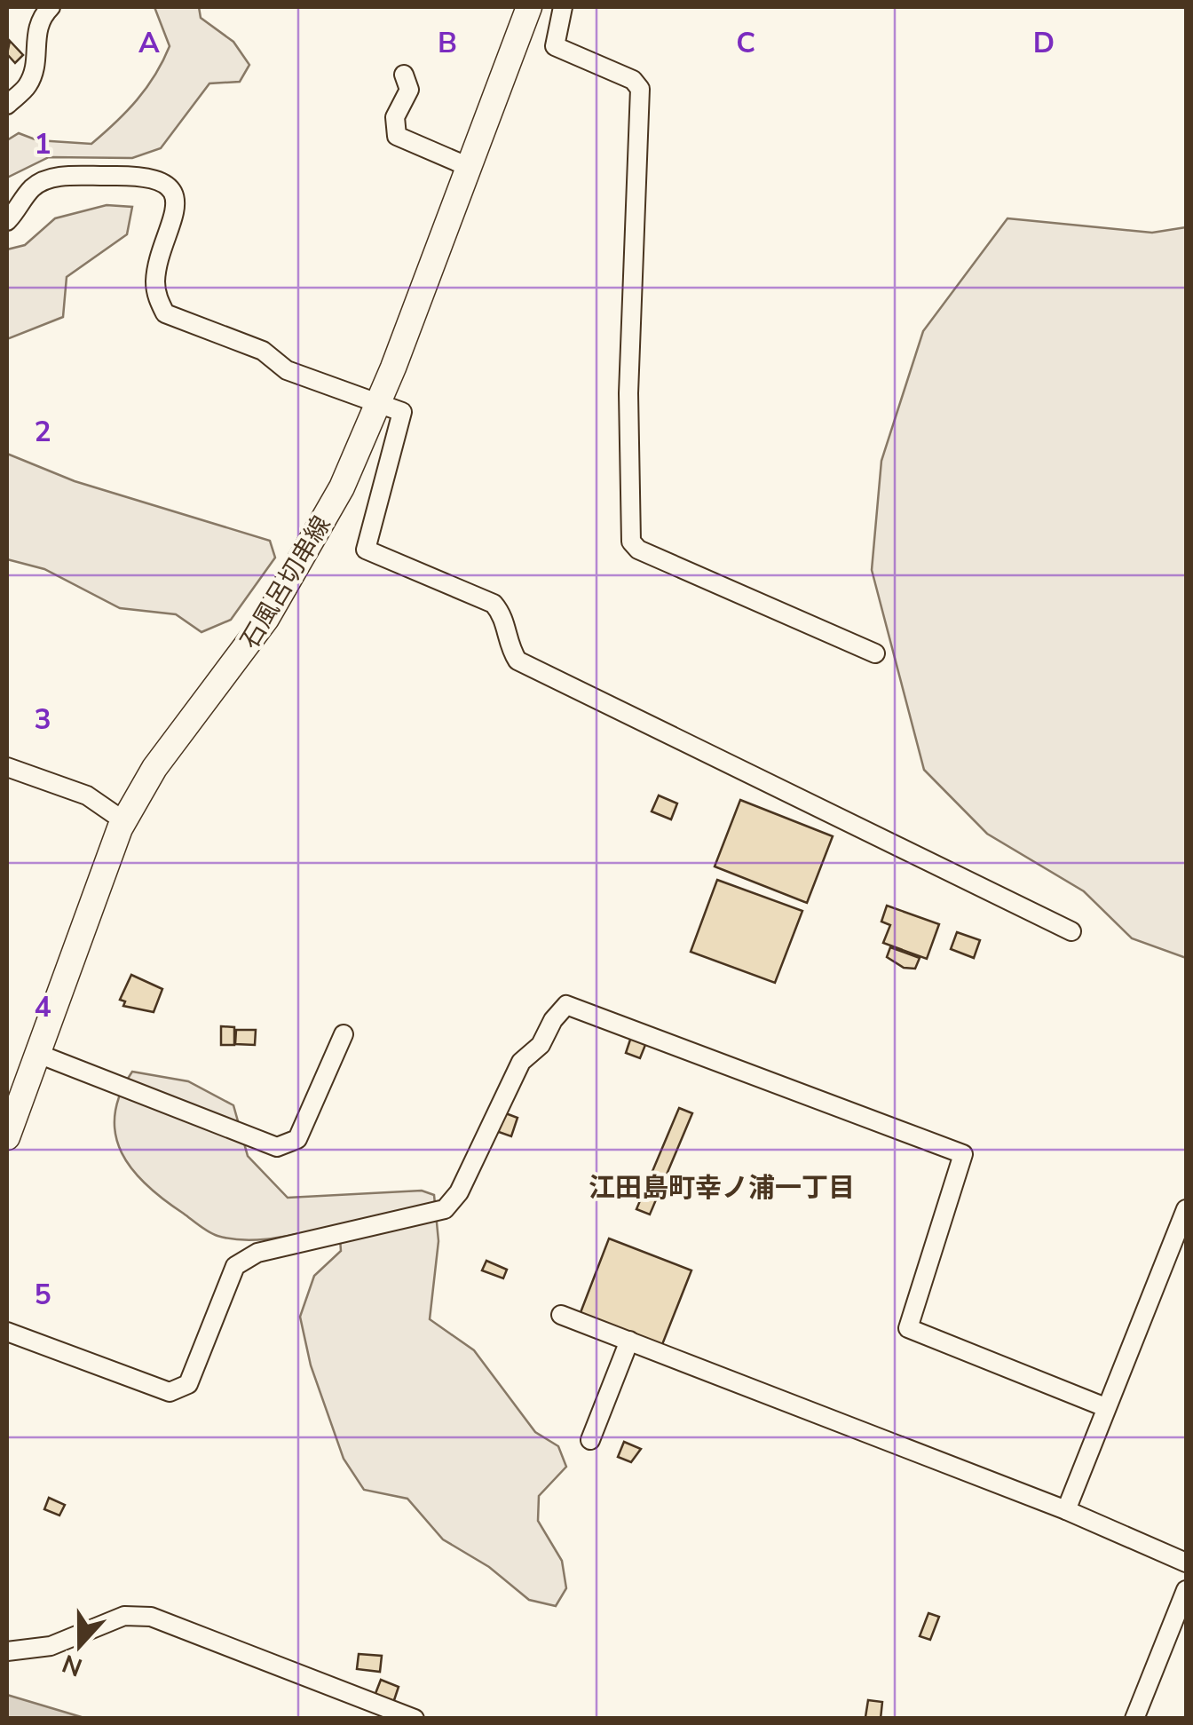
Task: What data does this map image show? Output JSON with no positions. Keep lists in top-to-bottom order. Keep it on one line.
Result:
{"streets":{"main road":["石風呂切串線"]},"districts":["江田島町幸ノ浦一丁目"],"north":"bottom","grid":{"columns":["A","B","C","D"],"rows":["1","2","3","4","5"]}}
